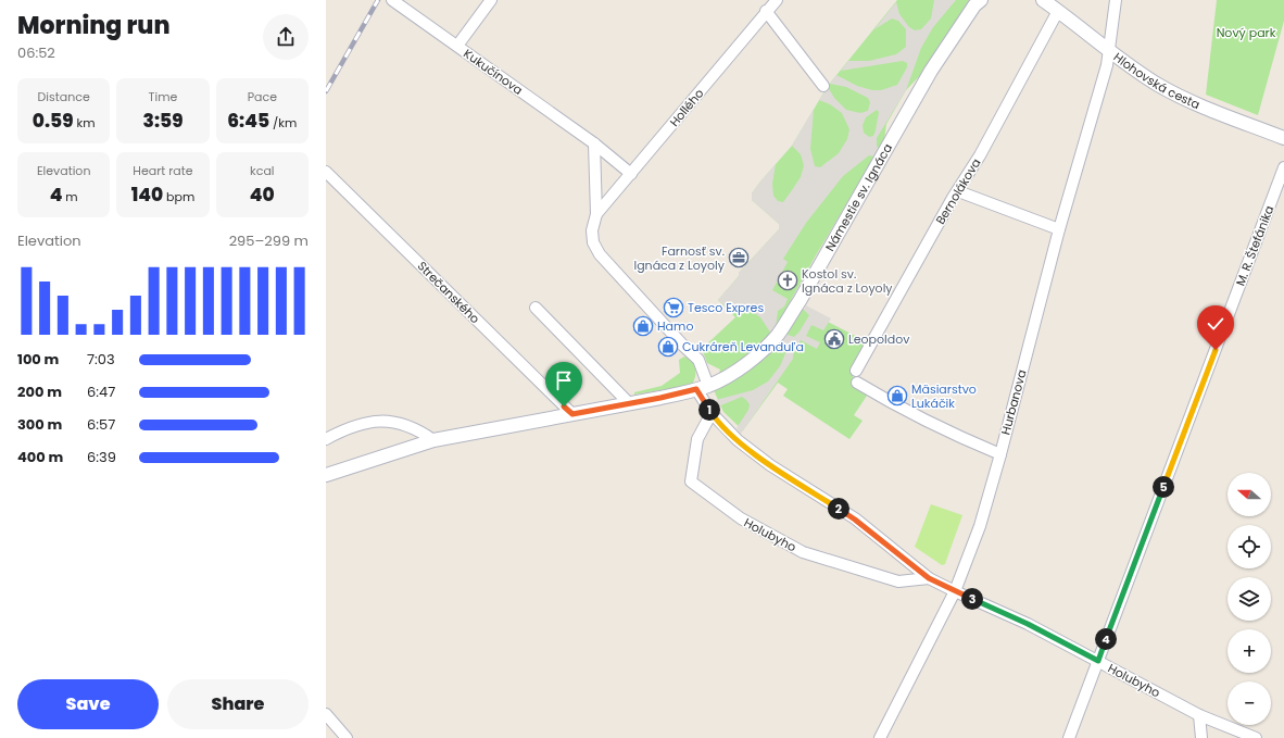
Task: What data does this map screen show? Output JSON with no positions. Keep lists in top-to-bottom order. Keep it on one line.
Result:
{"streets":{"street":["Kukučínova","Hlohovská cesta","Hollého","Bernolákova","Námestie sv. Ignáca","M. R. Štefánika","Strečanského","Hurbanova","Holubyho"]},"crossings":[["Kukučínova","Hollého"],["Hlohovská cesta","Bernolákova"],["Hlohovská cesta","Hurbanova"],["Hollého","Holubyho"],["Bernolákova","Hurbanova"],["Námestie sv. Ignáca","Strečanského"],["Námestie sv. Ignáca","Holubyho"],["M. R. Štefánika","Holubyho"],["Hurbanova","Holubyho"]],"parks":["Nový park"],"places":{"office":["Farnosť sv. Ignáca z Loyoly"],"church":["Kostol sv. Ignáca z Loyoly"],"supermarket":["Tesco Expres"],"shop":["Hamo","Cukráreň Levanduľa","Mäsiarstvo Lukáčik"],"public building":["Leopoldov"]},"north":"left","page":{"heading":["Morning run","06:52"],"stats":[["Distance","0.59 km"],["Time","3:59"],["Pace","6:45 /km"],["Elevation","4 m"],["Heart rate","140 bpm"],["kcal","40"]],"chart":["Elevation","295–299 m"],"list":[{"name":"100 m","note":"7:03"},{"name":"200 m","note":"6:47"},{"name":"300 m","note":"6:57"},{"name":"400 m","note":"6:39"}],"pins":["1","5","2","3","4"],"map_buttons":["+","−"],"buttons":["Save","Share"]}}
